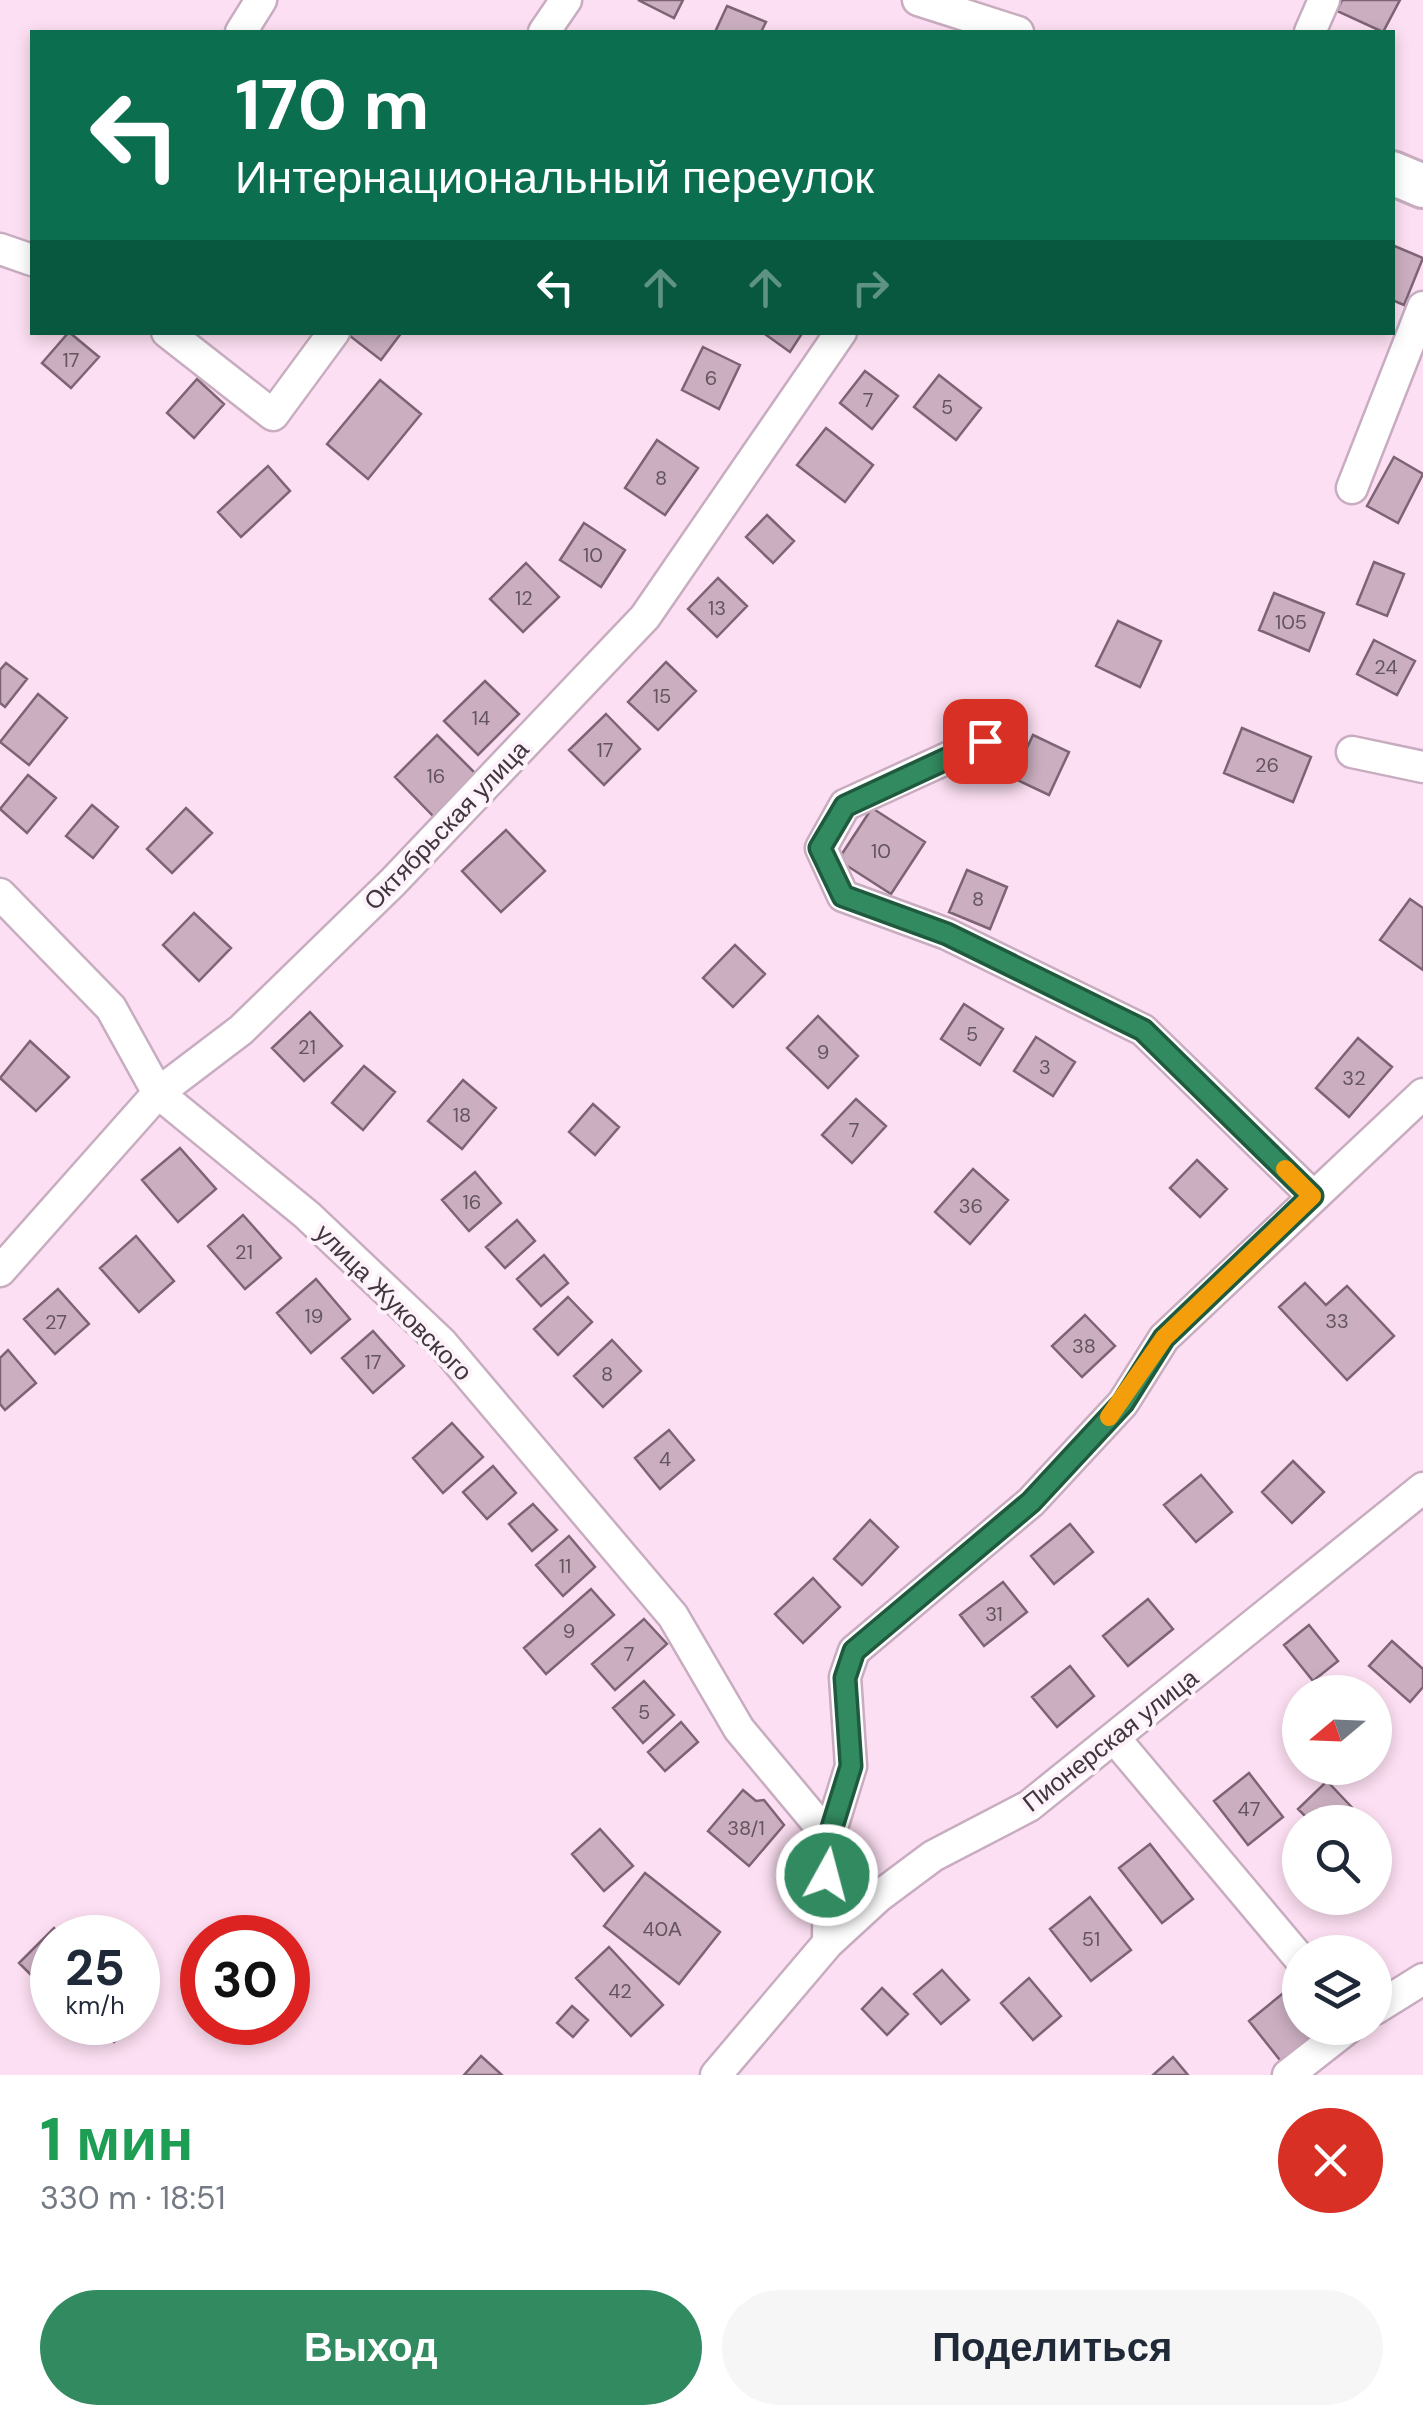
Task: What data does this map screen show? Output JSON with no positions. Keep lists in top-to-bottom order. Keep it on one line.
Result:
{"streets":{"street":["Октябрьская улица","улица Жуковского","Пионерская улица"]},"crossings":[["Октябрьская улица","улица Жуковского"]],"house_numbers":["17","6","7","5","8","10","12","13","105","24","15","14","17","26","16","10","8","5","21","9","3","32","18","7","16","36","21","19","33","27","38","17","8","4","11","31","9","7","5","47","38/1","40А","51","42"],"north":"left","page":{"turn":["170 m","Интернациональный переулок"],"speed":"25 km/h","limit":"30","heading":["1 мин","330 m · 18:51"],"buttons":["Выход","Поделиться"]}}
